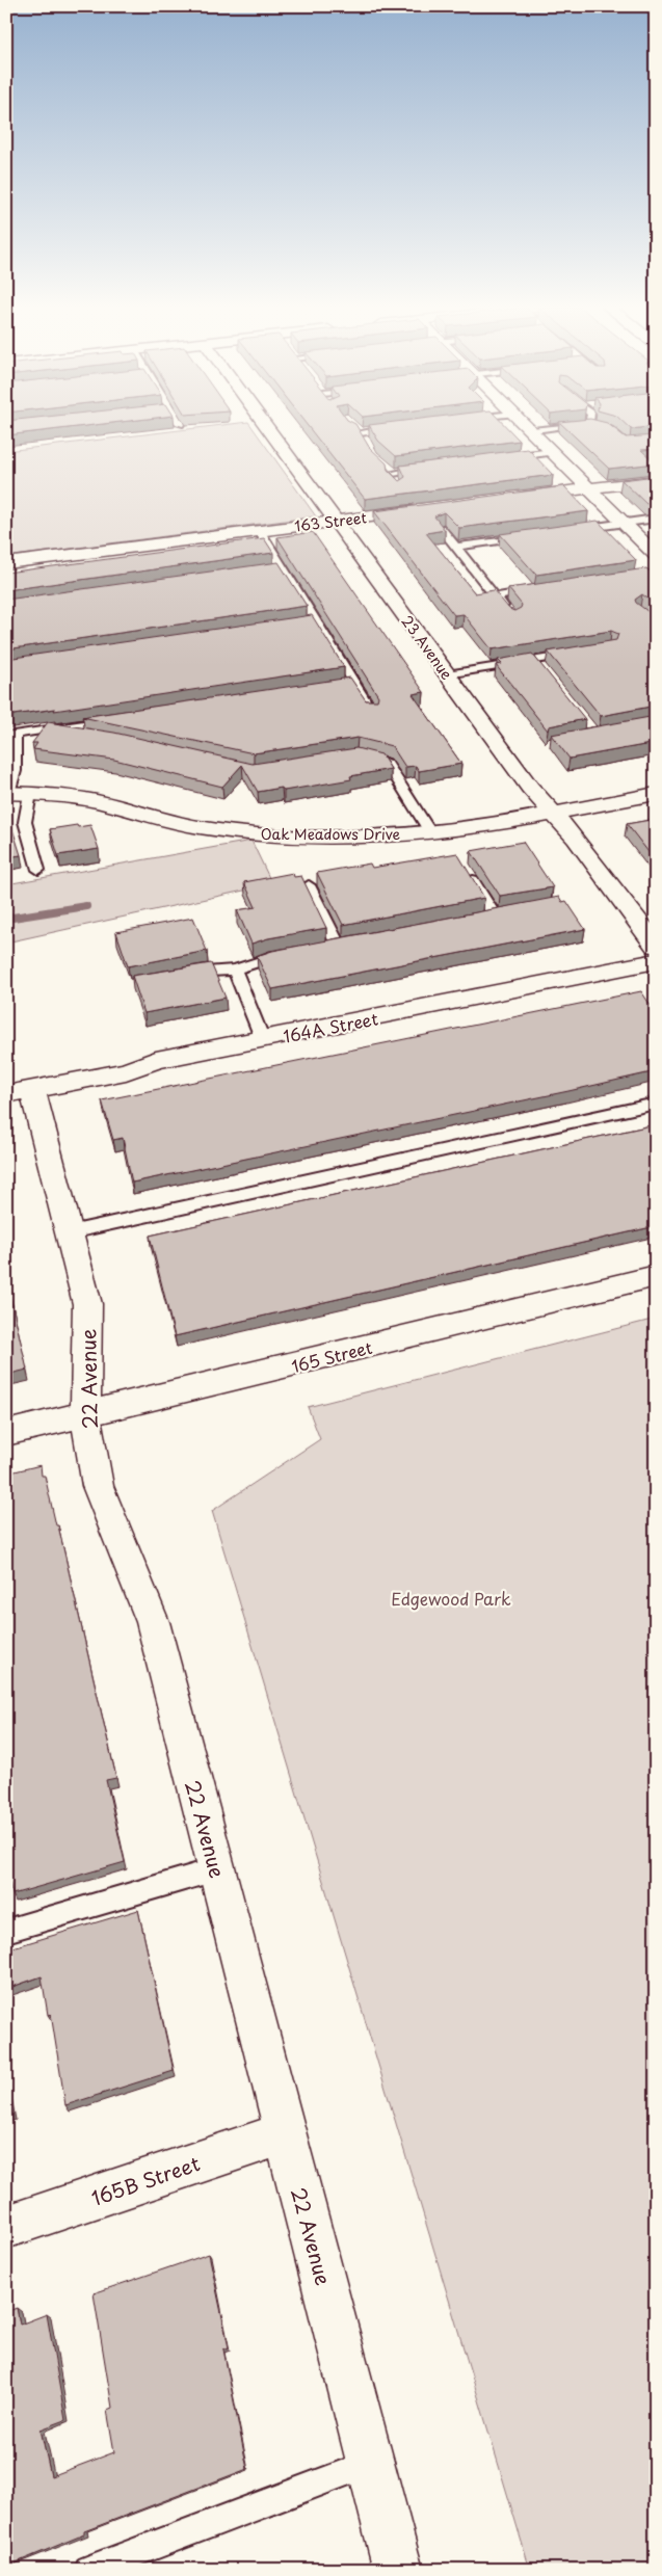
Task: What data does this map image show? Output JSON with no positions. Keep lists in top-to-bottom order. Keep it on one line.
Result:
{"streets":{"street":["163 Street","23 Avenue","Oak Meadows Drive","164A Street","165 Street","22 Avenue","165B Street"]},"crossings":[["163 Street","23 Avenue"],["23 Avenue","Oak Meadows Drive"],["164A Street","22 Avenue"],["165 Street","22 Avenue"],["22 Avenue","165B Street"]],"parks":["Edgewood Park"]}
